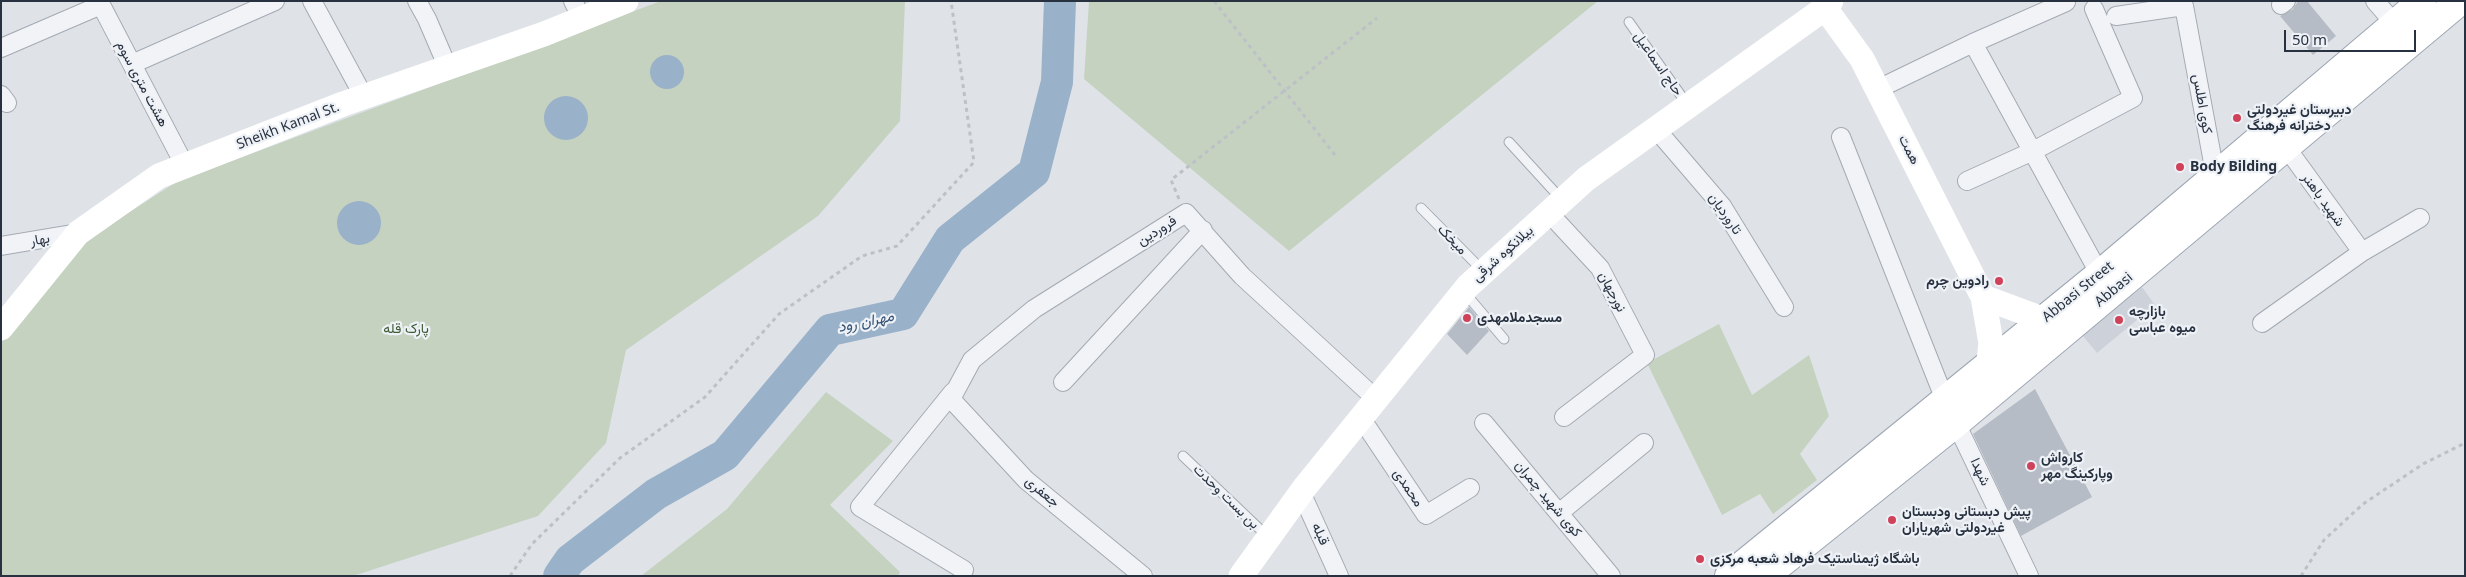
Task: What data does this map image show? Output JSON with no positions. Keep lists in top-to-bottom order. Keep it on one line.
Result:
{"streets":{"main road":["Abbasi","Abbasi Street"],"street":["هشت متری سوم","کوی اطلس","Sheikh Kamal St.","همت","شهید باهنر","تاروردیان","فروردین","بهار","بیلانکوه شرقی","نورجهان","شهدا","محمدی","جعفری","کوی شهید چمران","قبله"],"lane":["حاج اسماعیل","میخک","بن بست وحدت"]},"crossings":[["حاج اسماعیل","بیلانکوه شرقی"],["هشت متری سوم","Sheikh Kamal St."],["کوی اطلس","Abbasi"],["کوی اطلس","Abbasi Street"],["Sheikh Kamal St.","بهار"],["همت","بیلانکوه شرقی"],["همت","Abbasi"],["همت","Abbasi Street"],["شهید باهنر","Abbasi"],["تاروردیان","بیلانکوه شرقی"],["فروردین","بیلانکوه شرقی"],["فروردین","محمدی"],["فروردین","جعفری"],["میخک","بیلانکوه شرقی"],["بیلانکوه شرقی","نورجهان"],["بیلانکوه شرقی","محمدی"],["بیلانکوه شرقی","بن بست وحدت"],["بیلانکوه شرقی","قبله"],["Abbasi","Abbasi Street"],["Abbasi","شهدا"],["Abbasi Street","شهدا"]],"water":["مهران رود"],"parks":["پارک قله"],"places":["دبیرستان غیردولتی دخترانه فرهنگ","Body Bilding","رادوین چرم","مسجدملامهدی","بازارچه میوه عباسی","کارواش وپارکینگ مهر","پیش دبستانی ودبستان غیردولتی شهریاران","باشگاه ژیمناستیک فرهاد شعبه مرکزی"],"scale_bar":"50 m"}
